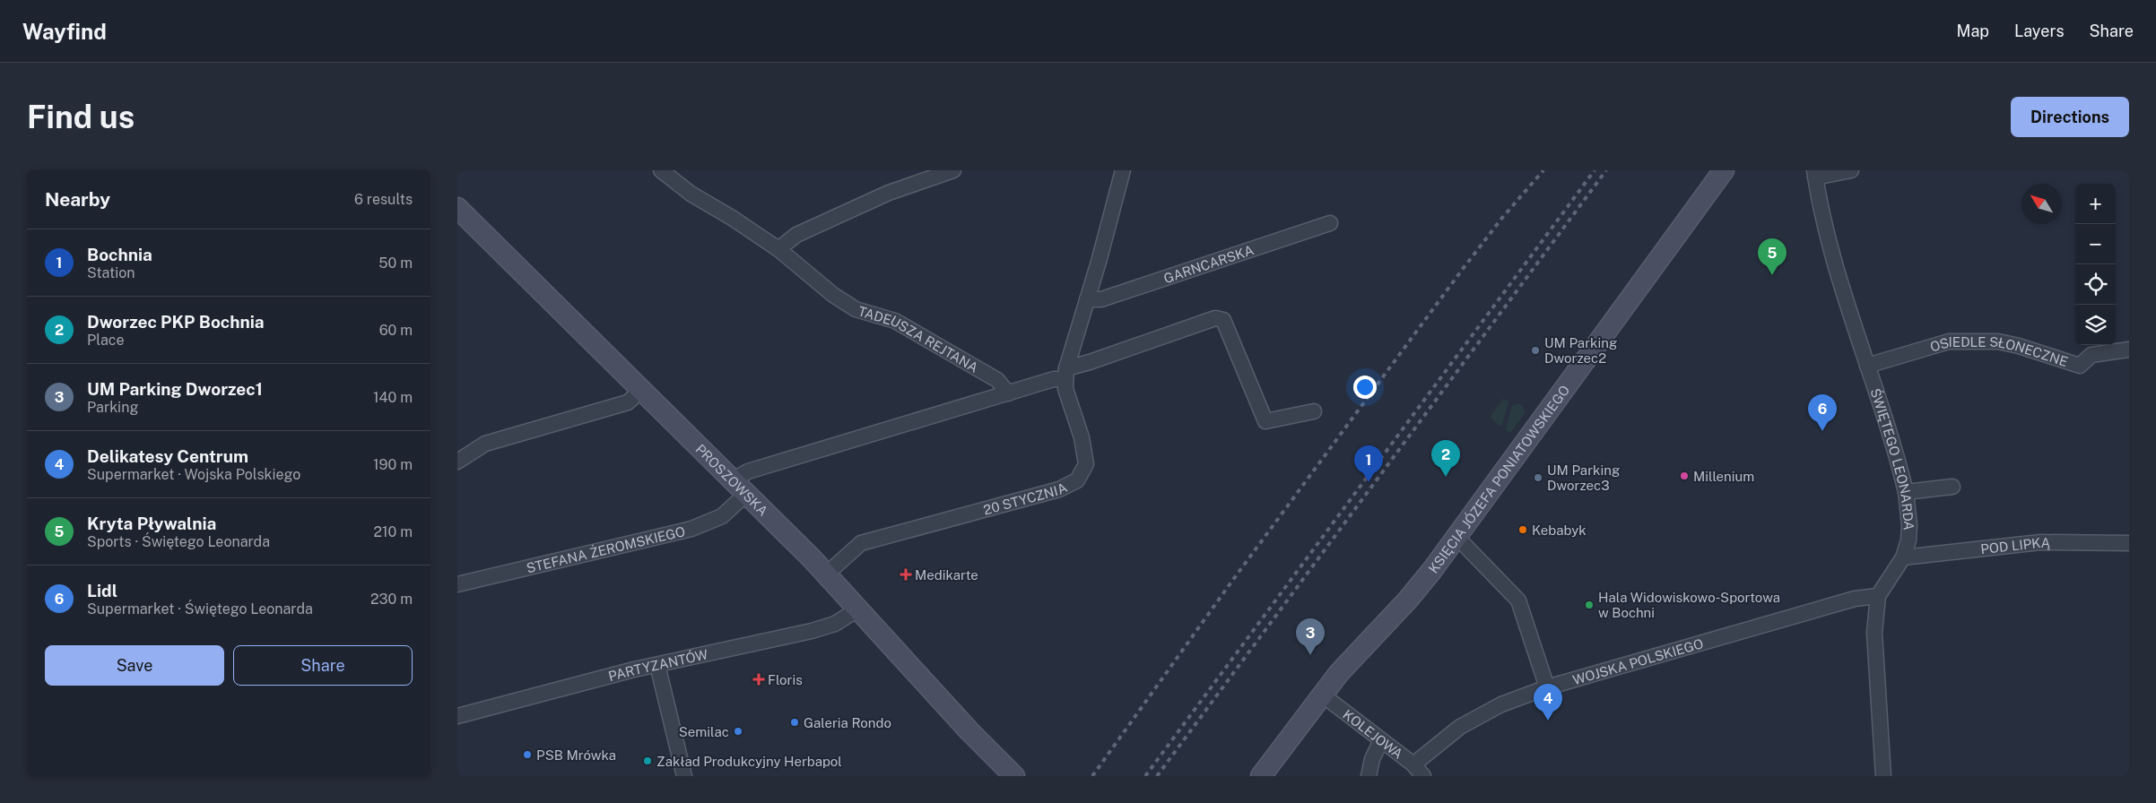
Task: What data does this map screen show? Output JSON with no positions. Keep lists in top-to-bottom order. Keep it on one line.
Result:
{"streets":{"main road":["KSIĘCIA JÓZEFA PONIATOWSKIEGO","PROSZOWSKA"],"street":["GARNCARSKA","TADEUSZA REJTANA","OSIEDLE SŁONECZNE","ŚWIĘTEGO LEONARDA","20 STYCZNIA","POD LIPKĄ","STEFANA ŻEROMSKIEGO","WOJSKA POLSKIEGO","PARTYZANTÓW","KOLEJOWA"]},"crossings":[["GARNCARSKA","20 STYCZNIA"],["TADEUSZA REJTANA","STEFANA ŻEROMSKIEGO"],["OSIEDLE SŁONECZNE","ŚWIĘTEGO LEONARDA"],["ŚWIĘTEGO LEONARDA","POD LIPKĄ"],["ŚWIĘTEGO LEONARDA","WOJSKA POLSKIEGO"],["KSIĘCIA JÓZEFA PONIATOWSKIEGO","KOLEJOWA"],["PROSZOWSKA","20 STYCZNIA"],["PROSZOWSKA","STEFANA ŻEROMSKIEGO"],["PROSZOWSKA","PARTYZANTÓW"],["WOJSKA POLSKIEGO","KOLEJOWA"]],"places":{"other":["UM Parking Dworzec2","Millenium","UM Parking Dworzec3","Kebabyk","Hala Widowiskowo-Sportowa w Bochni","Galeria Rondo","Semilac","PSB Mrówka","Zakład Produkcyjny Herbapol"],"health":["Medikarte","Floris"]},"north":"top left","page":{"header":"Wayfind","nav":["Map","Layers","Share"],"buttons":["Directions",["Save","Share"]],"title":"Find us","heading":["Nearby","6 results"],"map_buttons":["+","−"],"list":[{"mark":"1","name":"Bochnia","note":"Station","value":"50 m"},{"mark":"2","name":"Dworzec PKP Bochnia","note":"Place","value":"60 m"},{"mark":"3","name":"UM Parking Dworzec1","note":"Parking","value":"140 m"},{"mark":"4","name":"Delikatesy Centrum","note":"Supermarket · Wojska Polskiego","value":"190 m"},{"mark":"5","name":"Kryta Pływalnia","note":"Sports · Świętego Leonarda","value":"210 m"},{"mark":"6","name":"Lidl","note":"Supermarket · Świętego Leonarda","value":"230 m"}],"pins":["5","6","2","1","3","4"]}}
